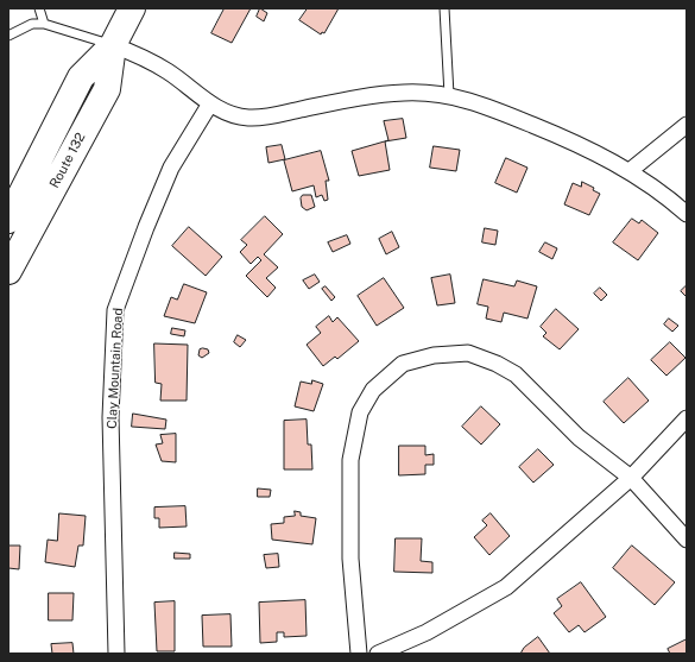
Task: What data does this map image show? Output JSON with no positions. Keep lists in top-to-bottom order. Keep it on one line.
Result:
{"streets":{"highway":["Route 132"],"street":["Clay Mountain Road"]}}
